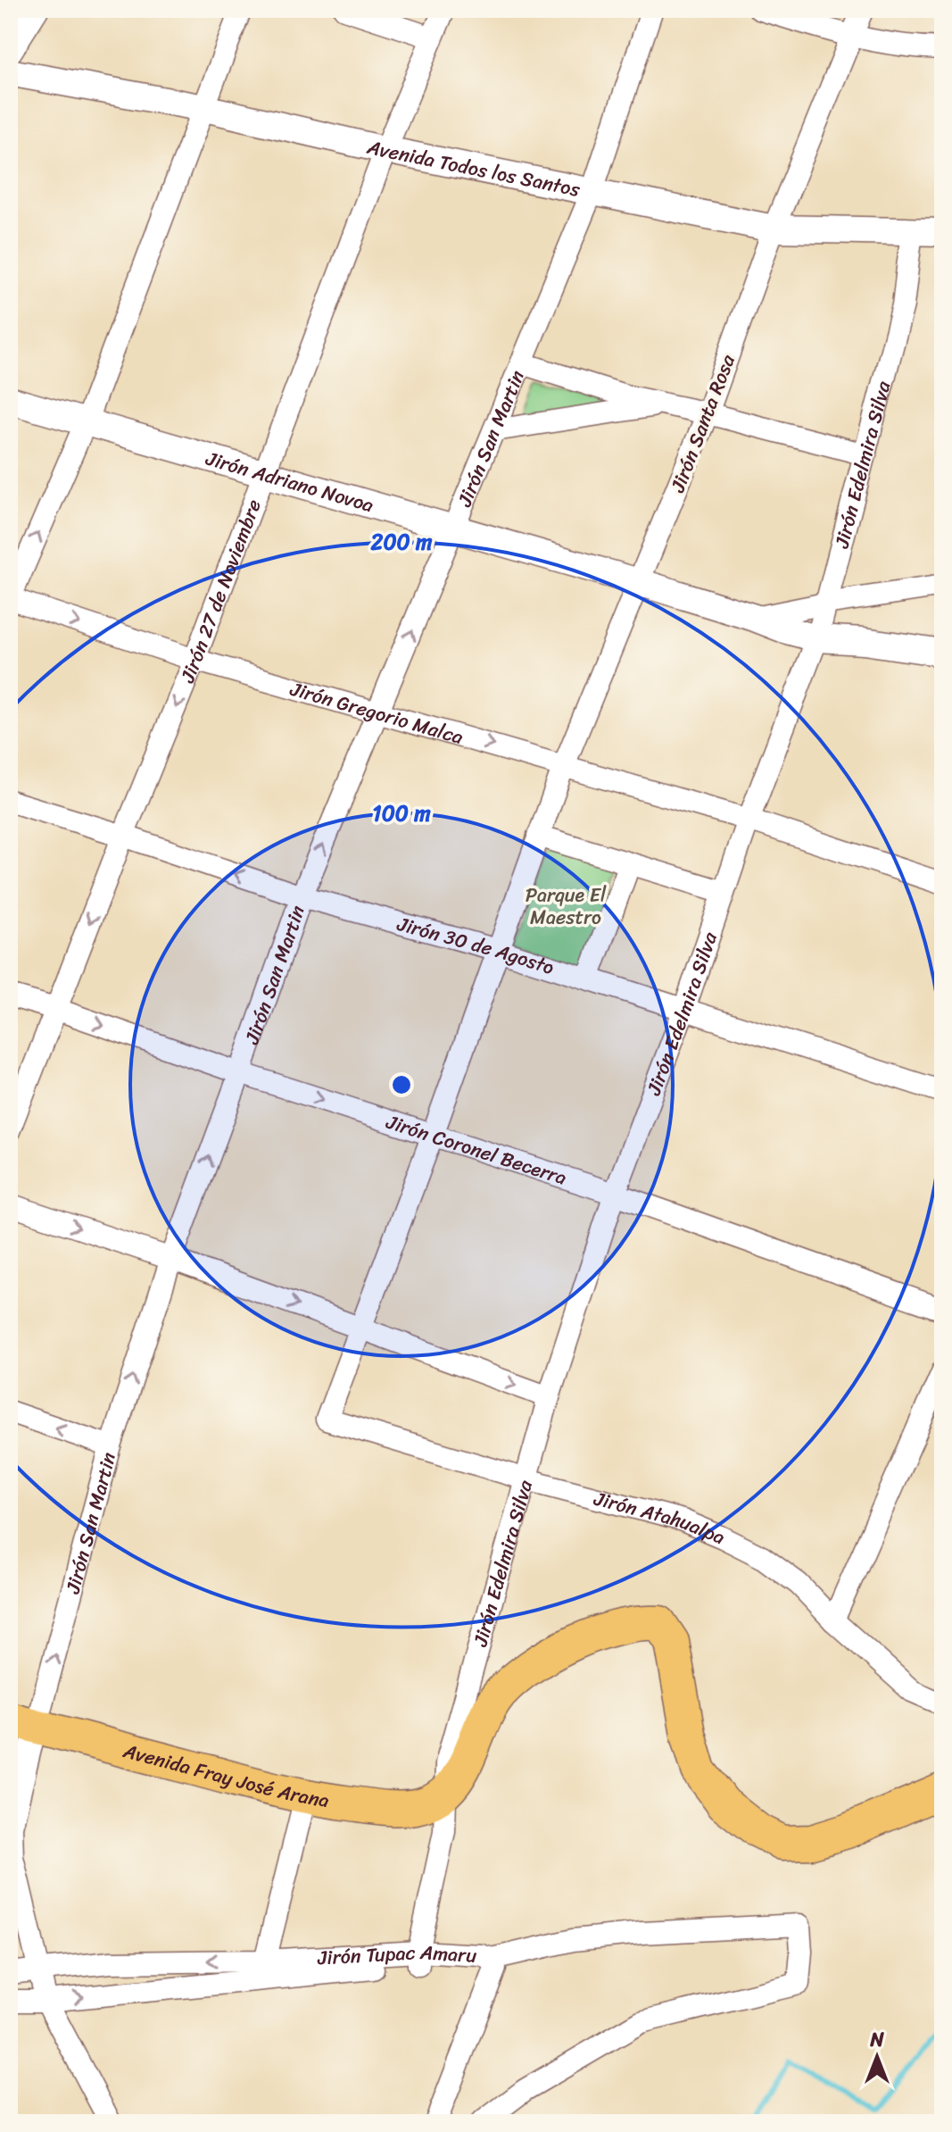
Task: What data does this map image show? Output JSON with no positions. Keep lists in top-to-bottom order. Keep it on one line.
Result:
{"streets":{"main road":["Avenida Fray José Arana"],"street":["Avenida Todos los Santos","Jirón Santa Rosa","Jirón San Martin","Jirón Edelmira Silva","Jirón Adriano Novoa","Jirón 27 de Noviembre","Jirón Gregorio Malca","Jirón 30 de Agosto","Jirón Coronel Becerra","Jirón Atahualpa","Jirón Tupac Amaru"]},"crossings":[["Avenida Todos los Santos","Jirón Santa Rosa"],["Avenida Todos los Santos","Jirón San Martin"],["Avenida Todos los Santos","Jirón Edelmira Silva"],["Avenida Todos los Santos","Jirón 27 de Noviembre"],["Jirón Santa Rosa","Jirón Adriano Novoa"],["Jirón Santa Rosa","Jirón Gregorio Malca"],["Jirón Santa Rosa","Jirón 30 de Agosto"],["Jirón Santa Rosa","Jirón Coronel Becerra"],["Jirón Santa Rosa","Jirón Atahualpa"],["Jirón San Martin","Jirón Adriano Novoa"],["Jirón San Martin","Jirón Gregorio Malca"],["Jirón San Martin","Jirón 30 de Agosto"],["Jirón San Martin","Jirón Coronel Becerra"],["Jirón San Martin","Avenida Fray José Arana"],["Jirón San Martin","Jirón Tupac Amaru"],["Jirón Edelmira Silva","Jirón Adriano Novoa"],["Jirón Edelmira Silva","Jirón Gregorio Malca"],["Jirón Edelmira Silva","Jirón 30 de Agosto"],["Jirón Edelmira Silva","Jirón Coronel Becerra"],["Jirón Edelmira Silva","Jirón Atahualpa"],["Jirón Edelmira Silva","Avenida Fray José Arana"],["Jirón Edelmira Silva","Jirón Tupac Amaru"],["Jirón Adriano Novoa","Jirón 27 de Noviembre"],["Jirón 27 de Noviembre","Jirón Gregorio Malca"],["Jirón 27 de Noviembre","Jirón 30 de Agosto"],["Jirón 27 de Noviembre","Jirón Coronel Becerra"]],"one_way":["Jirón San Martin","Jirón Gregorio Malca","Jirón Coronel Becerra"],"parks":["Parque El Maestro"],"north":"top","rings":["200 m","100 m"]}
